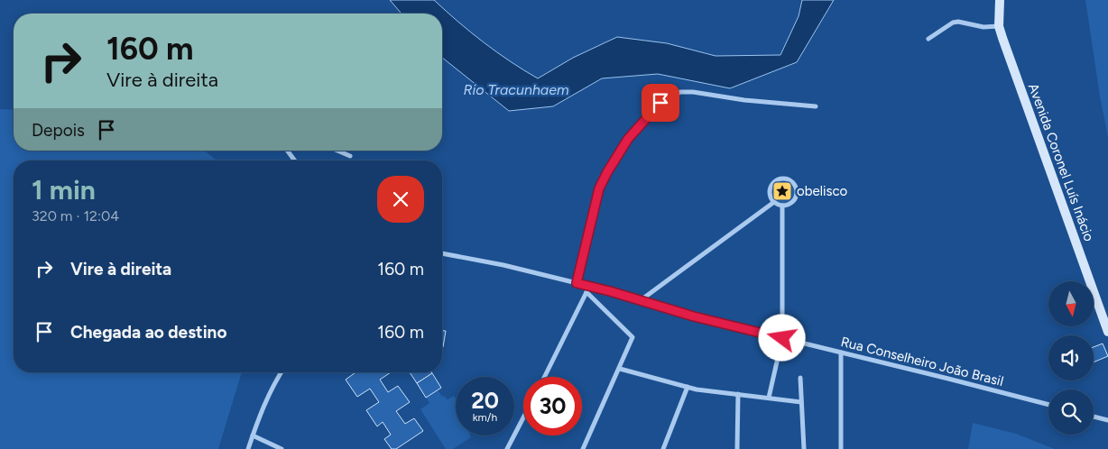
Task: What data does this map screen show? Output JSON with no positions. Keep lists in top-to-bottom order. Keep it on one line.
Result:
{"streets":{"street":["Avenida Coronel Luís Inácio","Rua Conselheiro João Brasil"]},"water":["Rio Tracunhaem"],"places":{"place":["obelisco"]},"north":"bottom","page":{"turn":["160 m","Vire à direita"],"then":"Depois","heading":["1 min","320 m · 12:04"],"list":[{"name":"Vire à direita","value":"160 m"},{"name":"Chegada ao destino","value":"160 m"}],"speed":"20 km/h","limit":"30"}}
